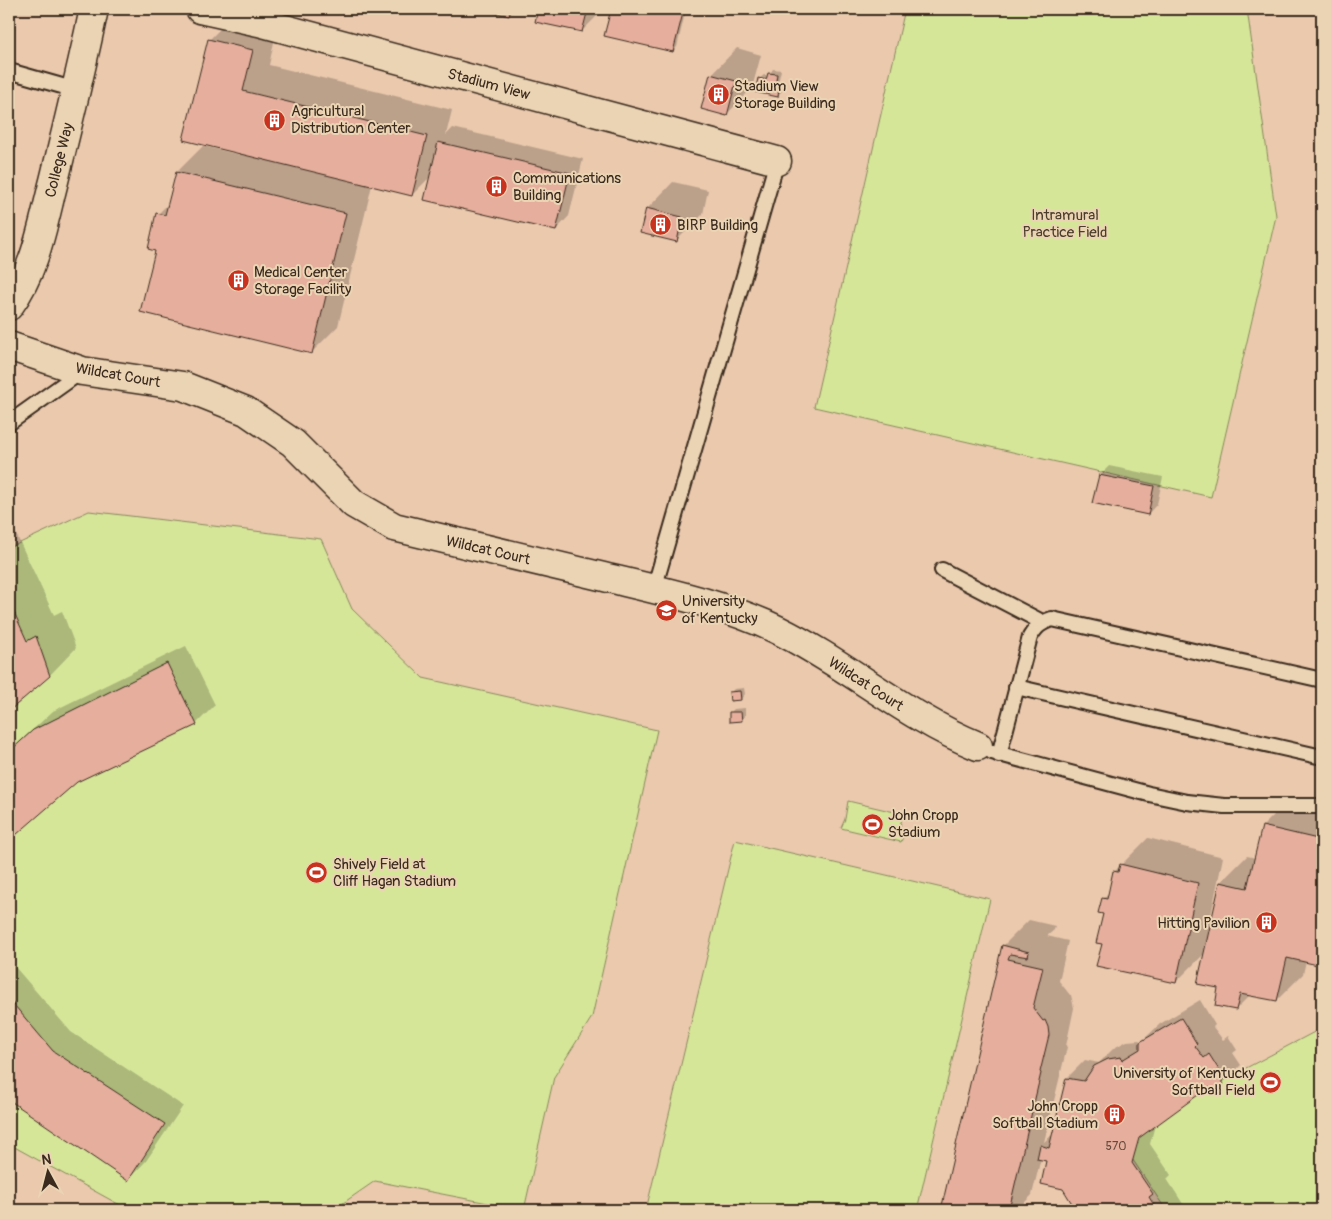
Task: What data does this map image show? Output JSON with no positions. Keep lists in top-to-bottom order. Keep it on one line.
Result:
{"streets":{"street":["Stadium View","College Way","Wildcat Court"]},"parks":["Intramural Practice Field"],"places":{"building":["Stadium View Storage Building","Agricultural Distribution Center","Communications Building","BIRP Building","Medical Center Storage Facility","Hitting Pavilion","John Cropp Softball Stadium"],"school or university":["University of Kentucky"],"sports":["John Cropp Stadium","Shively Field at Cliff Hagan Stadium","University of Kentucky Softball Field"]},"house_numbers":["570"],"north":"top"}
